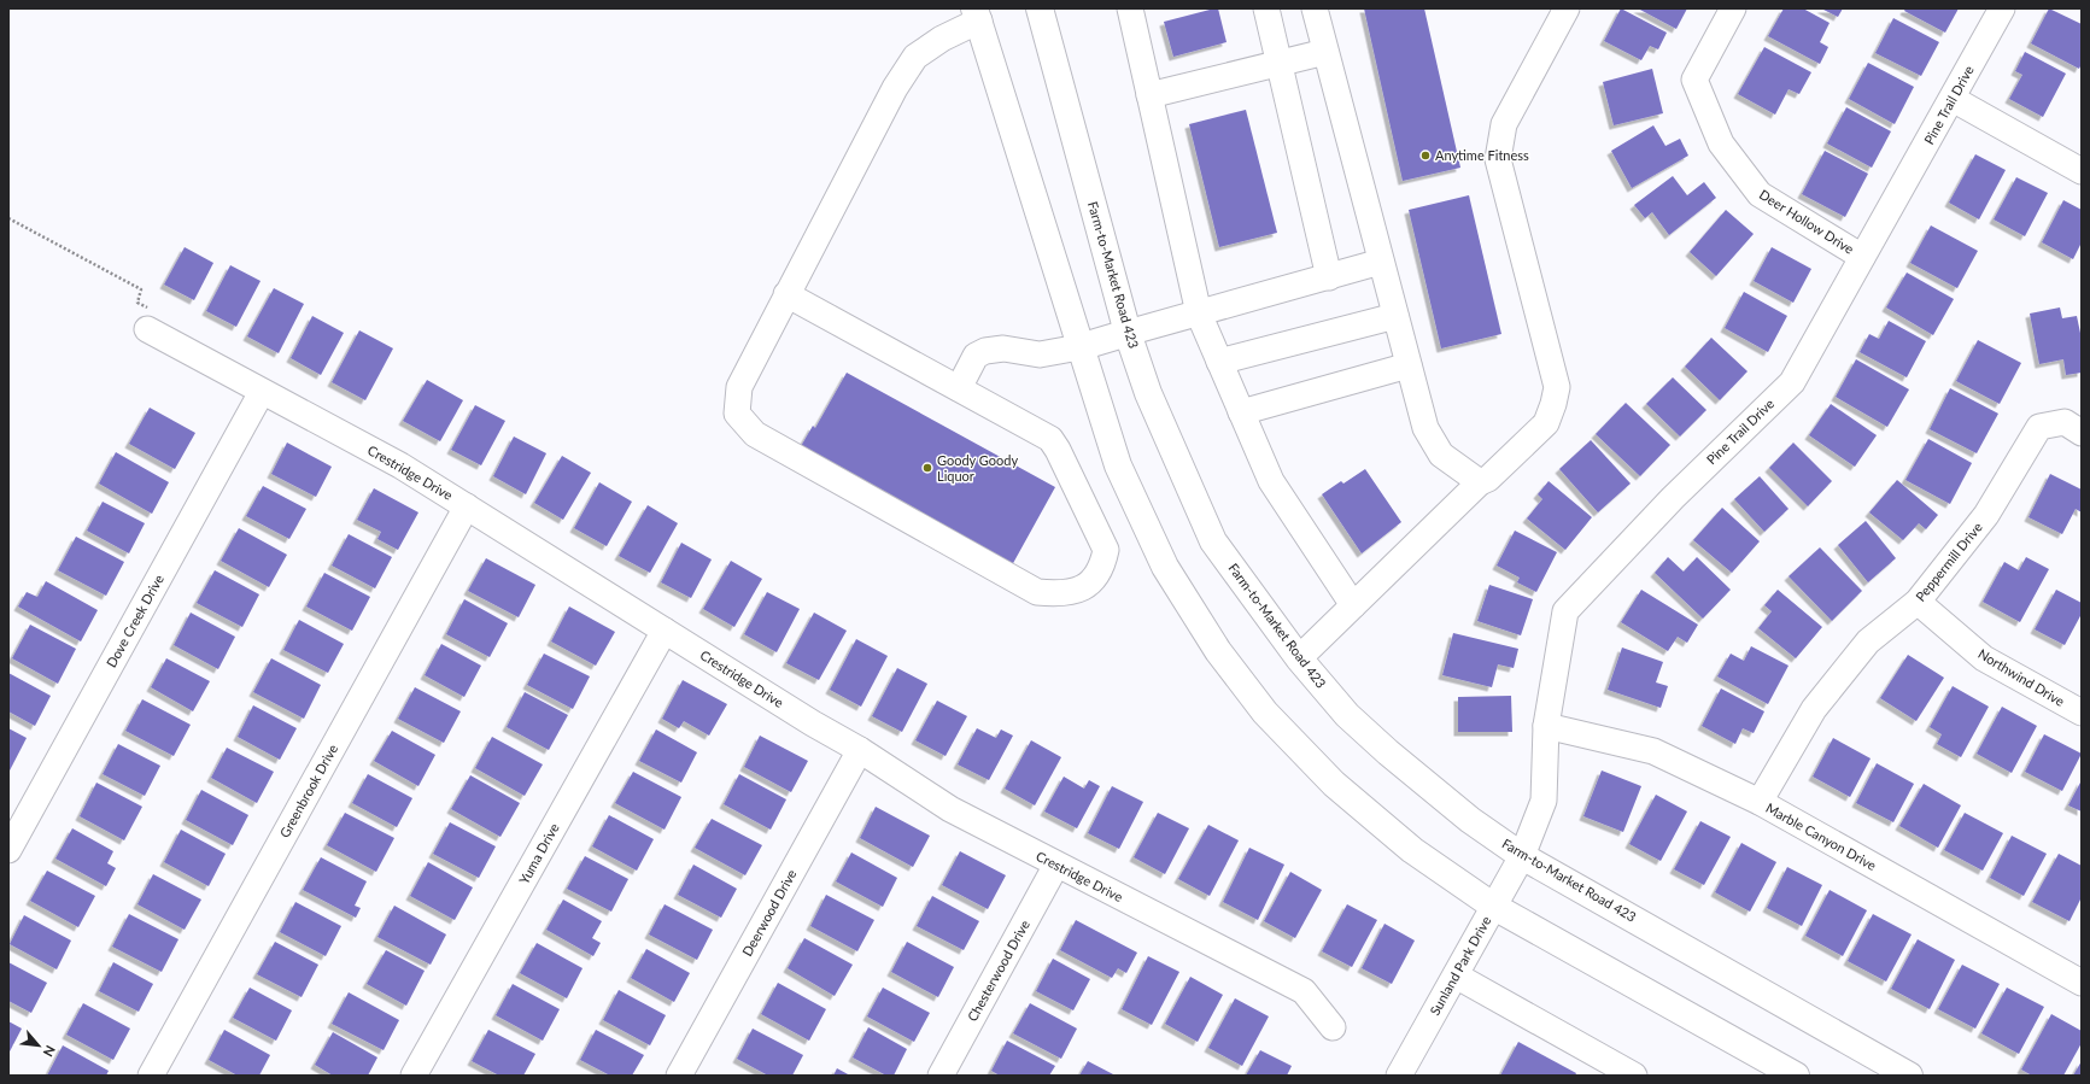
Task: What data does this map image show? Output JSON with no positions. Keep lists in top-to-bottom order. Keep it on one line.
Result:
{"streets":{"main road":["Farm-to-Market Road 423"],"street":["Pine Trail Drive","Deer Hollow Drive","Crestridge Drive","Peppermill Drive","Dove Creek Drive","Northwind Drive","Greenbrook Drive","Marble Canyon Drive","Yuma Drive","Deerwood Drive","Sunland Park Drive","Chesterwood Drive"]},"crossings":[["Pine Trail Drive","Deer Hollow Drive"],["Pine Trail Drive","Farm-to-Market Road 423"],["Pine Trail Drive","Marble Canyon Drive"],["Pine Trail Drive","Sunland Park Drive"],["Farm-to-Market Road 423","Sunland Park Drive"],["Crestridge Drive","Dove Creek Drive"],["Crestridge Drive","Greenbrook Drive"],["Crestridge Drive","Yuma Drive"],["Crestridge Drive","Deerwood Drive"],["Crestridge Drive","Chesterwood Drive"],["Peppermill Drive","Northwind Drive"],["Peppermill Drive","Marble Canyon Drive"]],"places":["Anytime Fitness","Goody Goody Liquor"],"north":"bottom right"}
